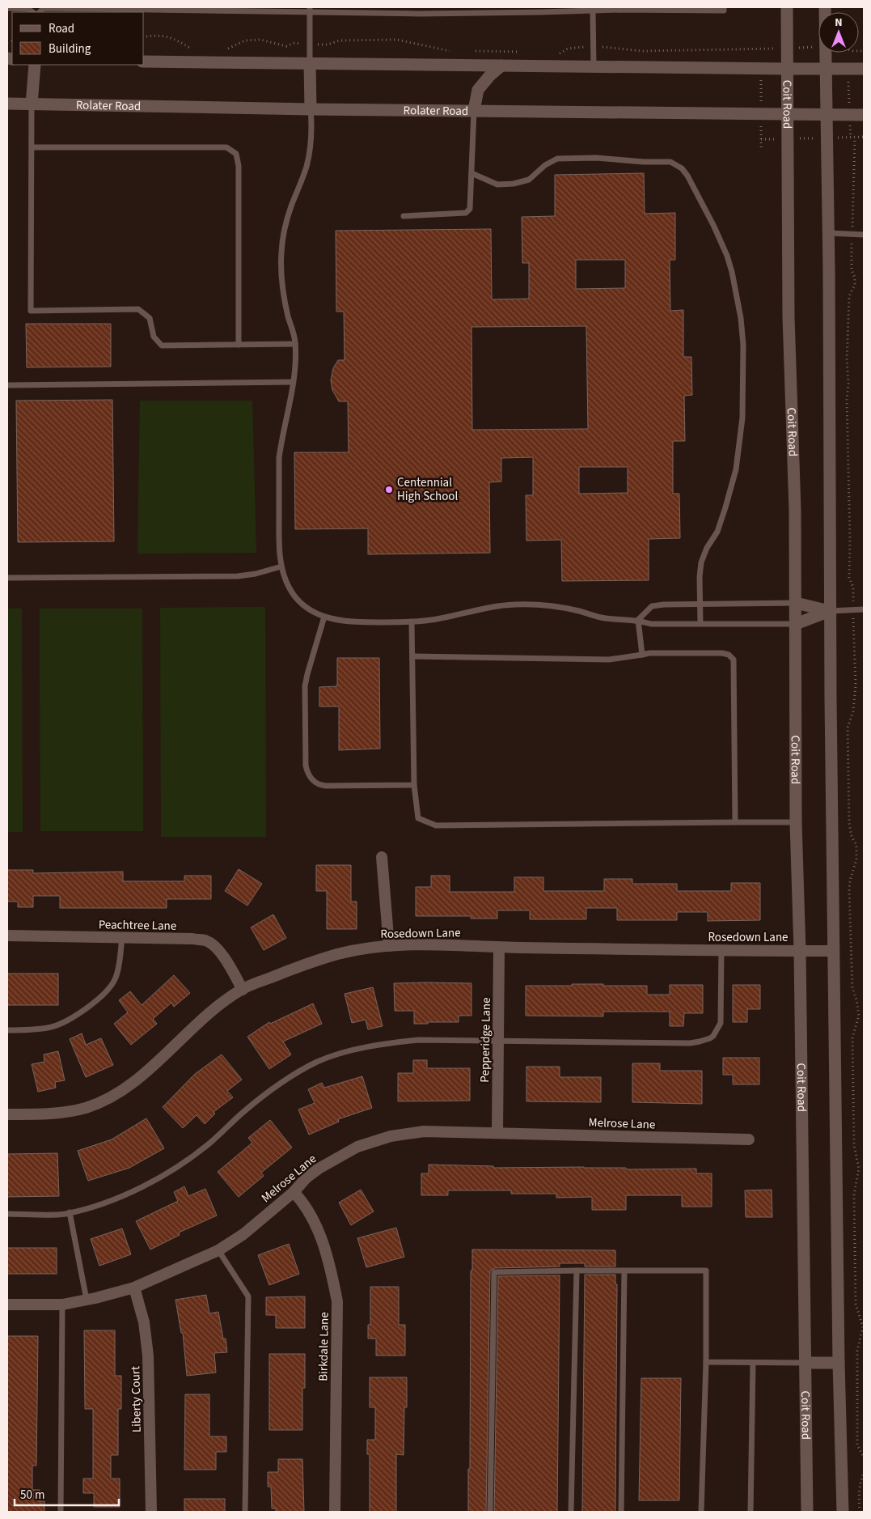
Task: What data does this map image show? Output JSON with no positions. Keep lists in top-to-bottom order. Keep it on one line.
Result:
{"streets":{"main road":["Coit Road","Rolater Road"],"street":["Peachtree Lane","Rosedown Lane","Pepperidge Lane","Melrose Lane","Birkdale Lane","Liberty Court"]},"crossings":[["Coit Road","Rolater Road"],["Coit Road","Rosedown Lane"],["Peachtree Lane","Rosedown Lane"],["Rosedown Lane","Pepperidge Lane"],["Pepperidge Lane","Melrose Lane"],["Melrose Lane","Birkdale Lane"],["Melrose Lane","Liberty Court"]],"places":["Centennial High School"],"legend":["Road","Building"],"scale_bar":"50 m","north":"top"}
